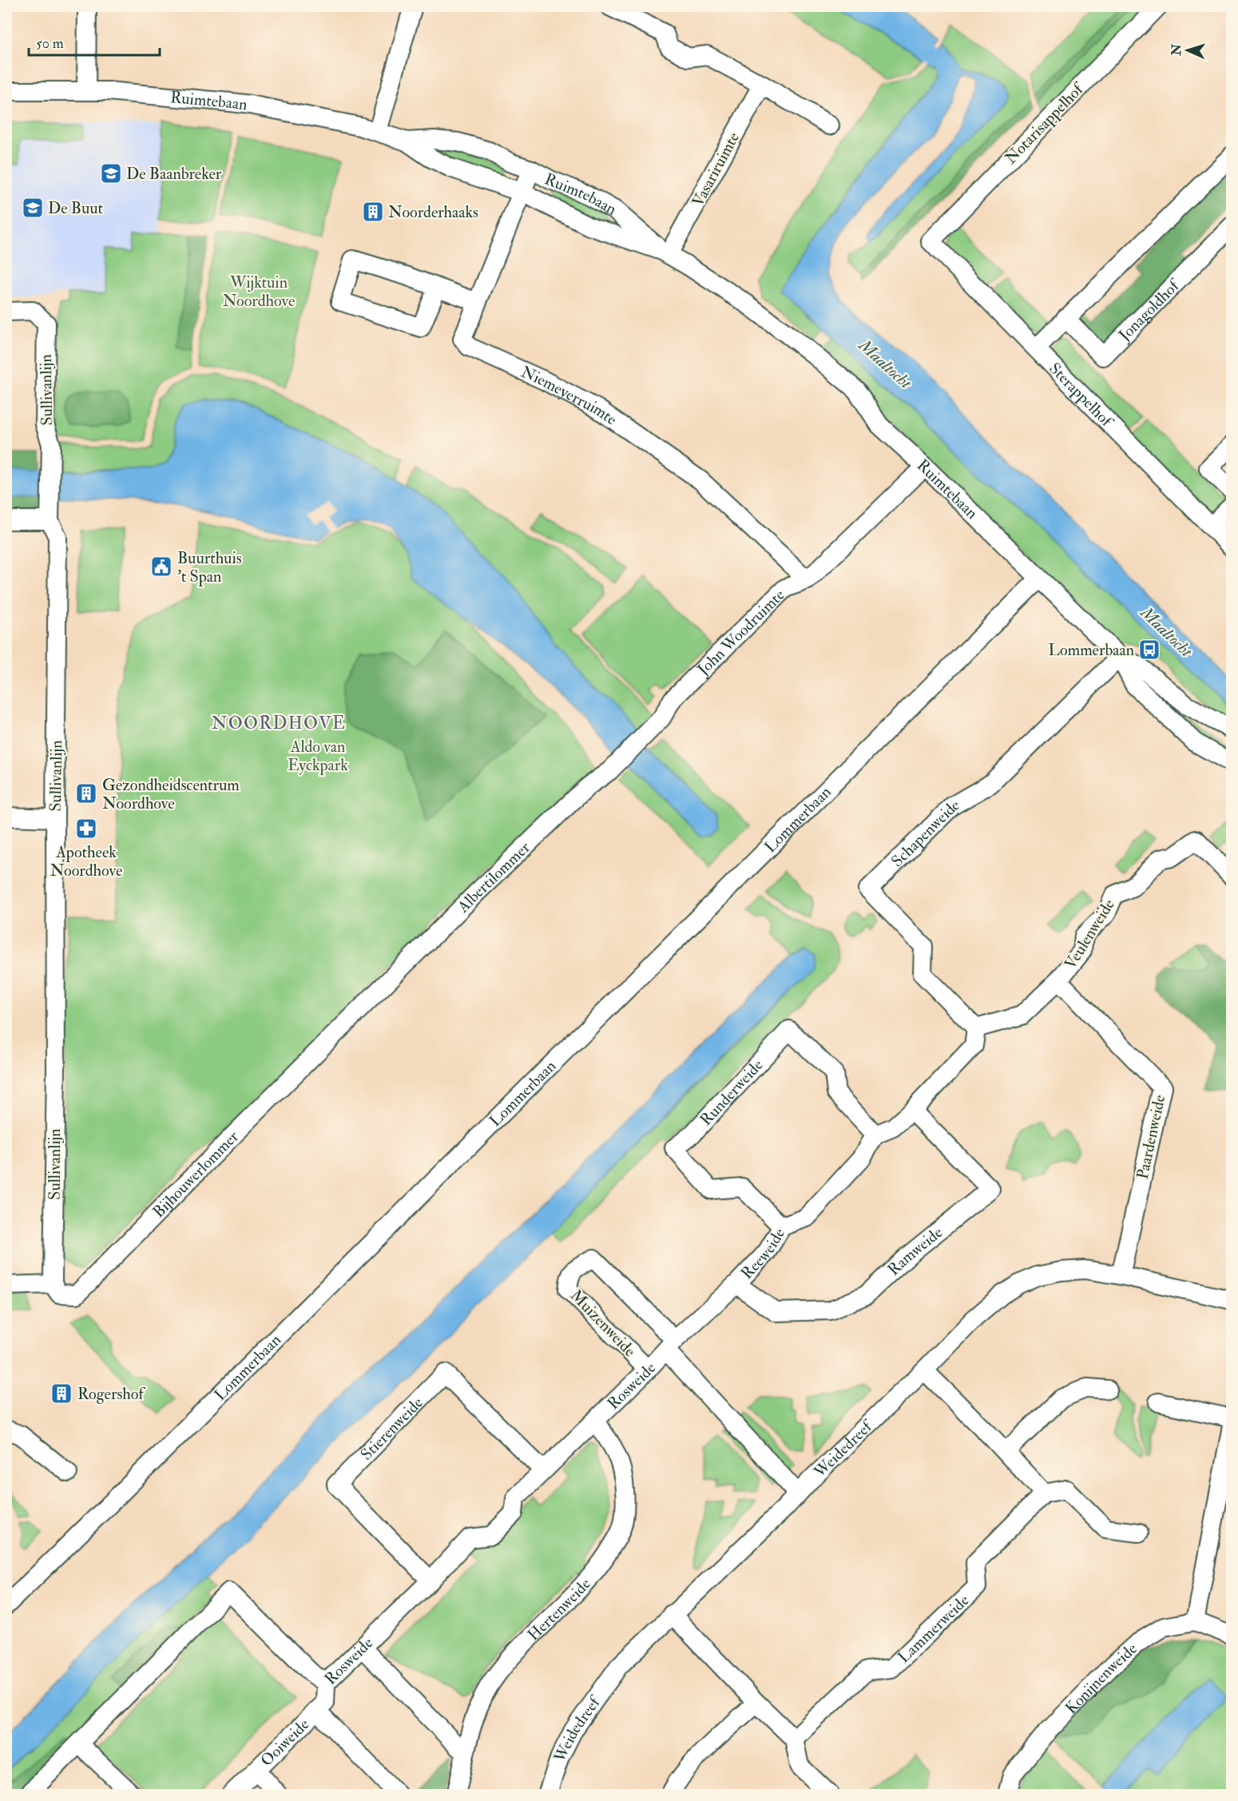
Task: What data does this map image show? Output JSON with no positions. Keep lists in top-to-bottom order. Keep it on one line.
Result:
{"streets":{"street":["Ruimtebaan","Notarisappelhof","Vasariruimte","Jonagoldhof","Sullivanlijn","Sterappelhof","Niemeyerruimte","John Woodruimte","Lommerbaan","Schapenweide","Albertilommer","Veulenweide","Runderweide","Paardenweide","Bijhouwerlommer","Ramweide","Reeweide","Muizenweide","Rosweide","Stierenweide","Weidedreef","Hertenweide","Lammerweide","Konijnenweide","Ooiweide"]},"crossings":[["Ruimtebaan","Vasariruimte"],["Ruimtebaan","Niemeyerruimte"],["Ruimtebaan","John Woodruimte"],["Ruimtebaan","Lommerbaan"],["Ruimtebaan","Schapenweide"],["Notarisappelhof","Sterappelhof"],["Sullivanlijn","Bijhouwerlommer"],["Niemeyerruimte","John Woodruimte"],["John Woodruimte","Albertilommer"],["Albertilommer","Bijhouwerlommer"],["Veulenweide","Paardenweide"],["Runderweide","Reeweide"],["Paardenweide","Weidedreef"],["Ramweide","Reeweide"],["Reeweide","Muizenweide"],["Reeweide","Rosweide"],["Muizenweide","Rosweide"],["Muizenweide","Weidedreef"],["Rosweide","Stierenweide"],["Rosweide","Hertenweide"],["Rosweide","Ooiweide"]],"districts":["NOORDHOVE"],"water":["Maaltocht"],"parks":["Wijktuin Noordhove","Aldo van Eyckpark"],"places":{"school or university":["De Baanbreker","De Buut"],"building":["Noorderhaaks","Gezondheidscentrum Noordhove","Rogershof"],"public building":["Buurthuis 't Span"],"bus stop":["Lommerbaan"],"pharmacy":["Apotheek Noordhove"]},"scale_bar":"50 m","north":"left"}
